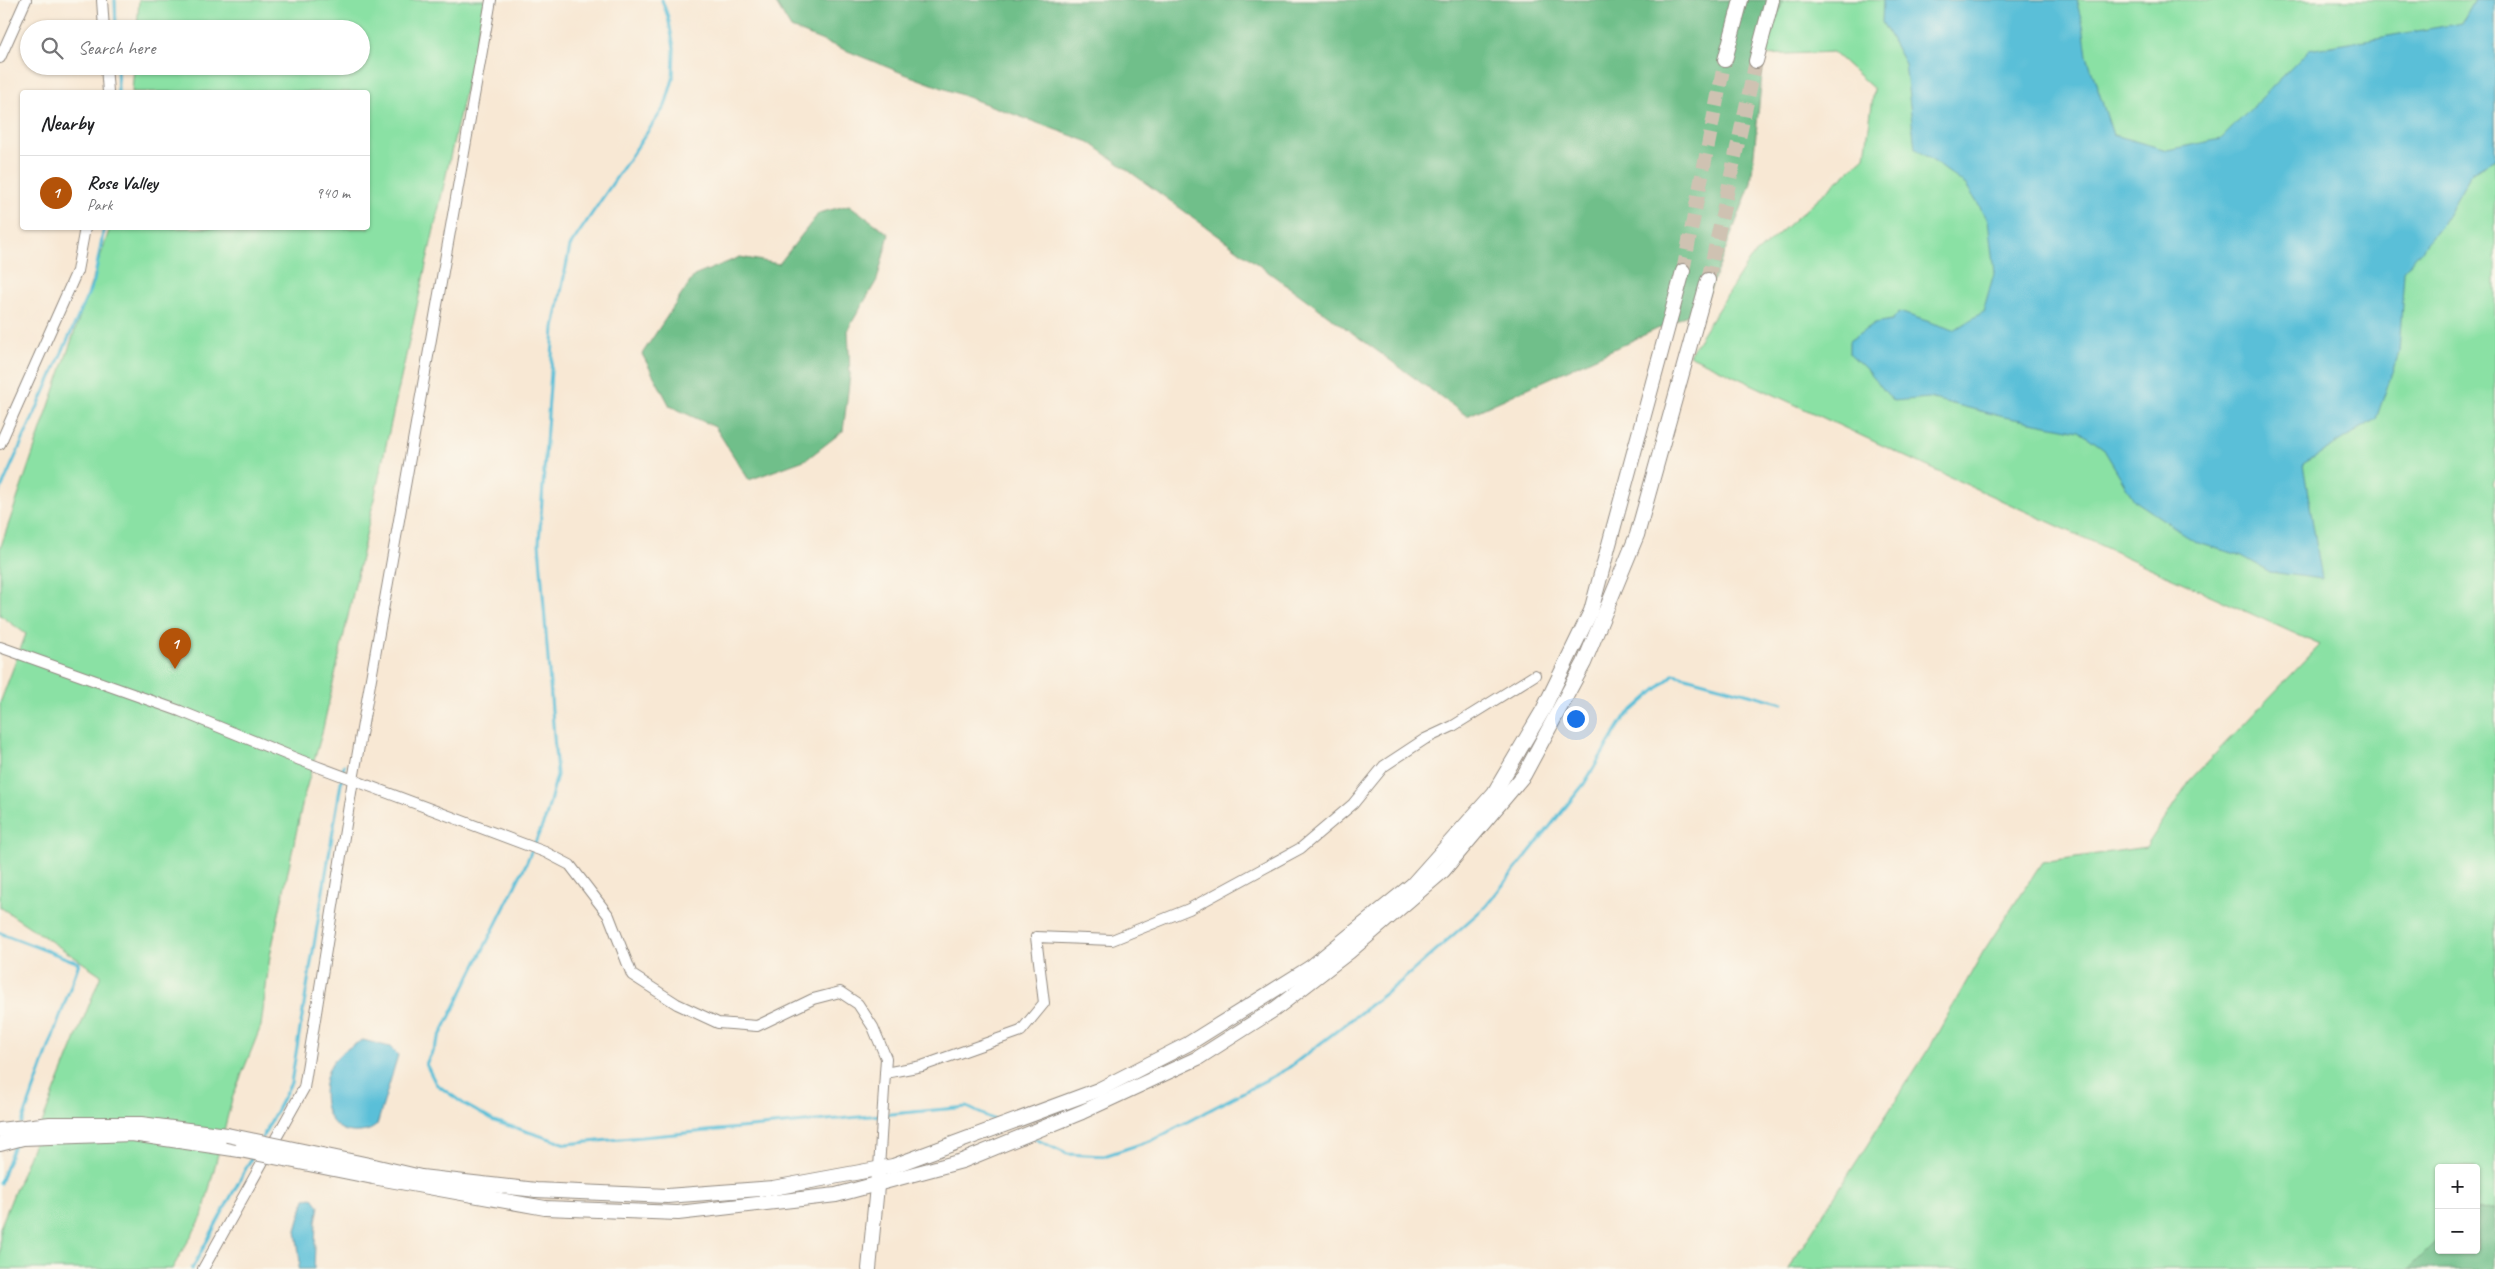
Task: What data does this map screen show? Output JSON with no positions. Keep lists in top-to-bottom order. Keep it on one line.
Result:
{"page":{"search":"Search here","heading":"Nearby","list":[{"mark":"1","name":"Rose Valley","note":"Park","value":"940 m"}],"pins":"1","map_buttons":["+","−"]}}
